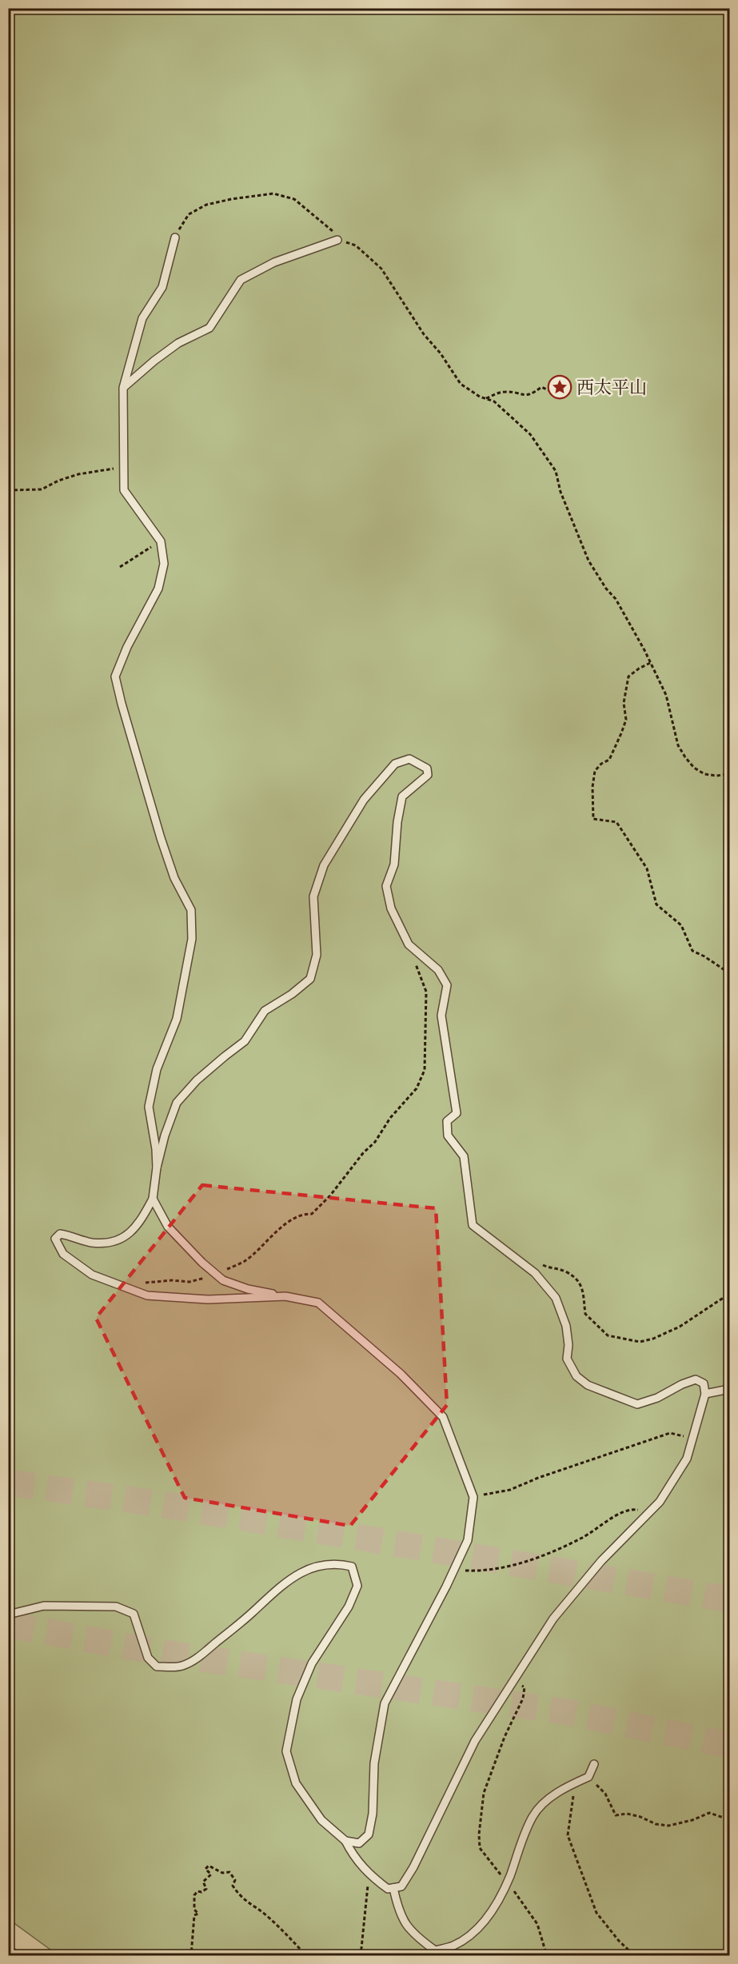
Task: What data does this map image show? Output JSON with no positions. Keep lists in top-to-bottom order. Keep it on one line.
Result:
{"places":{"place":["西太平山"]}}
